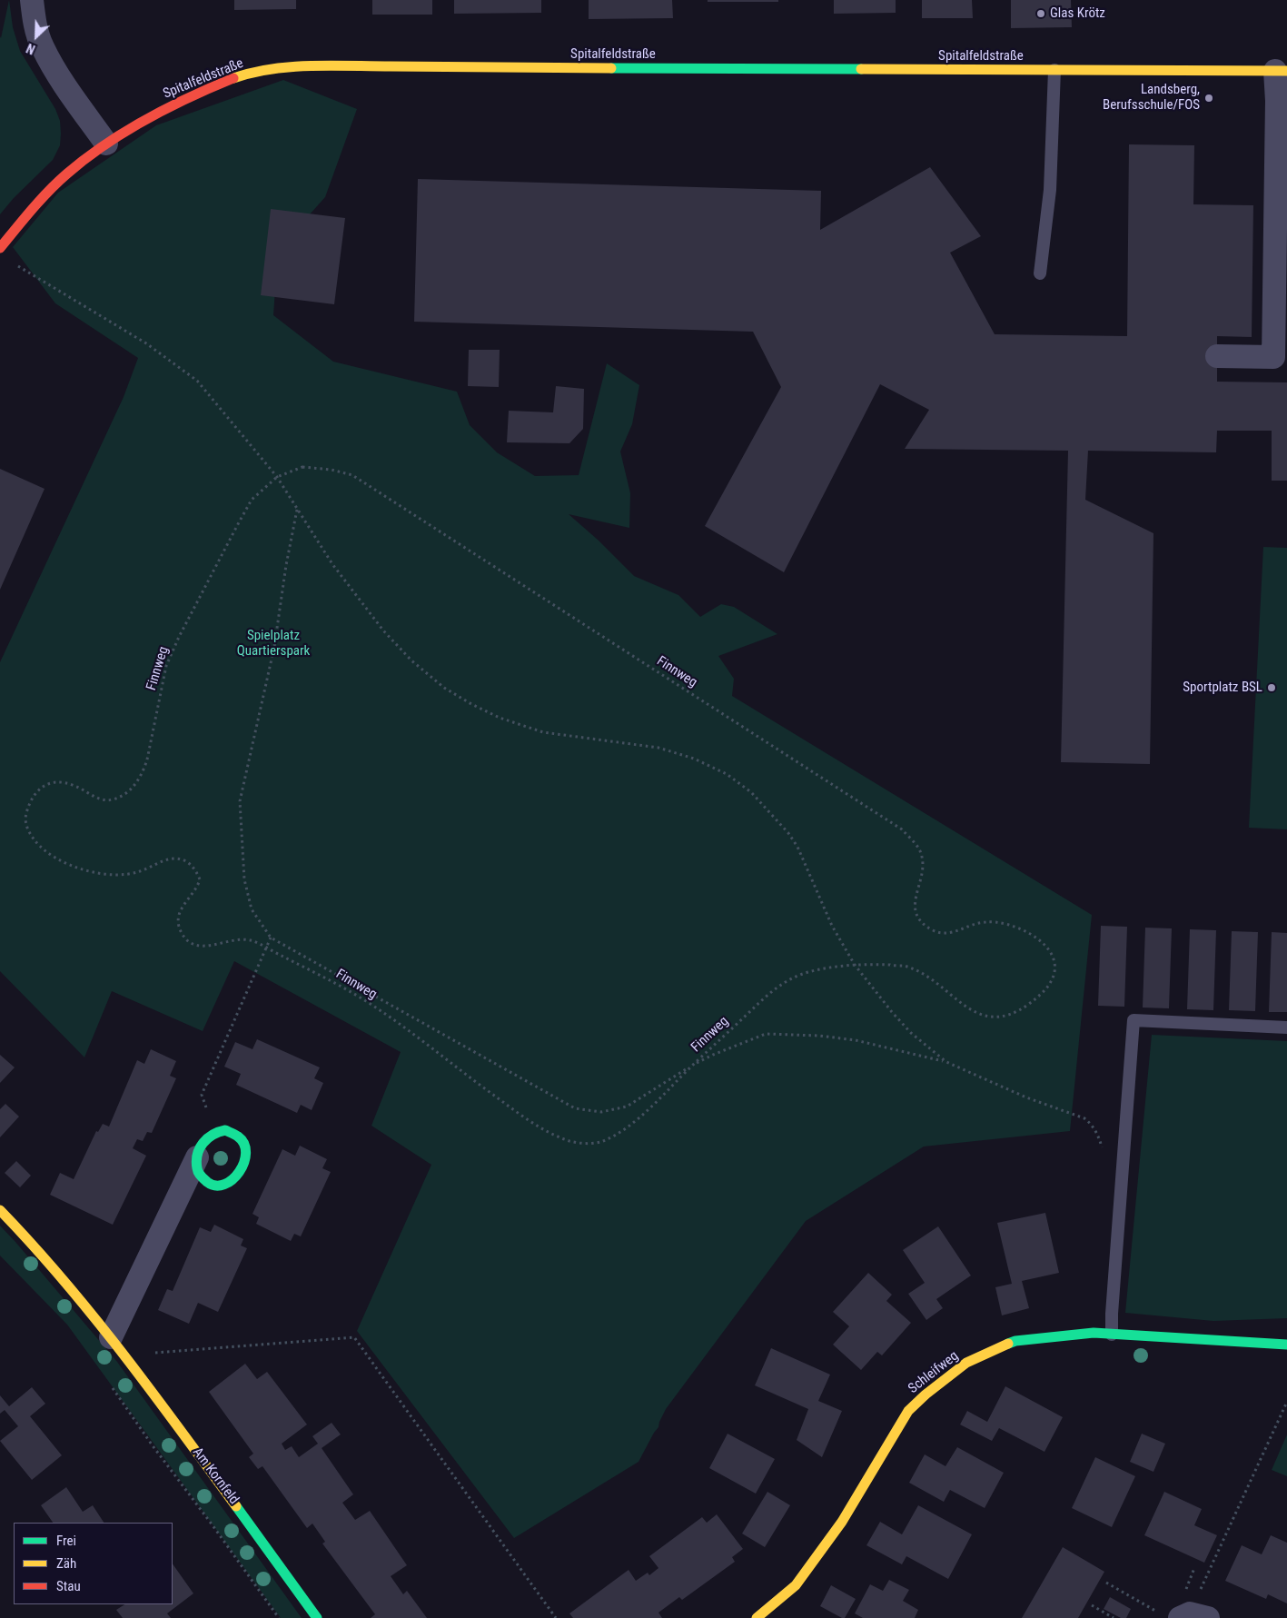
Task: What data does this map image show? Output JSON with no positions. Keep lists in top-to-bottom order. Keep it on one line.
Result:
{"streets":{"street":["Spitalfeldstraße","Schleifweg","Am Kornfeld"],"path":["Finnweg"]},"parks":["Spielplatz Quartierspark"],"places":["Glas Krötz","Landsberg, Berufsschule/FOS","Sportplatz BSL"],"legend":["Frei","Zäh","Stau"],"north":"bottom left"}
